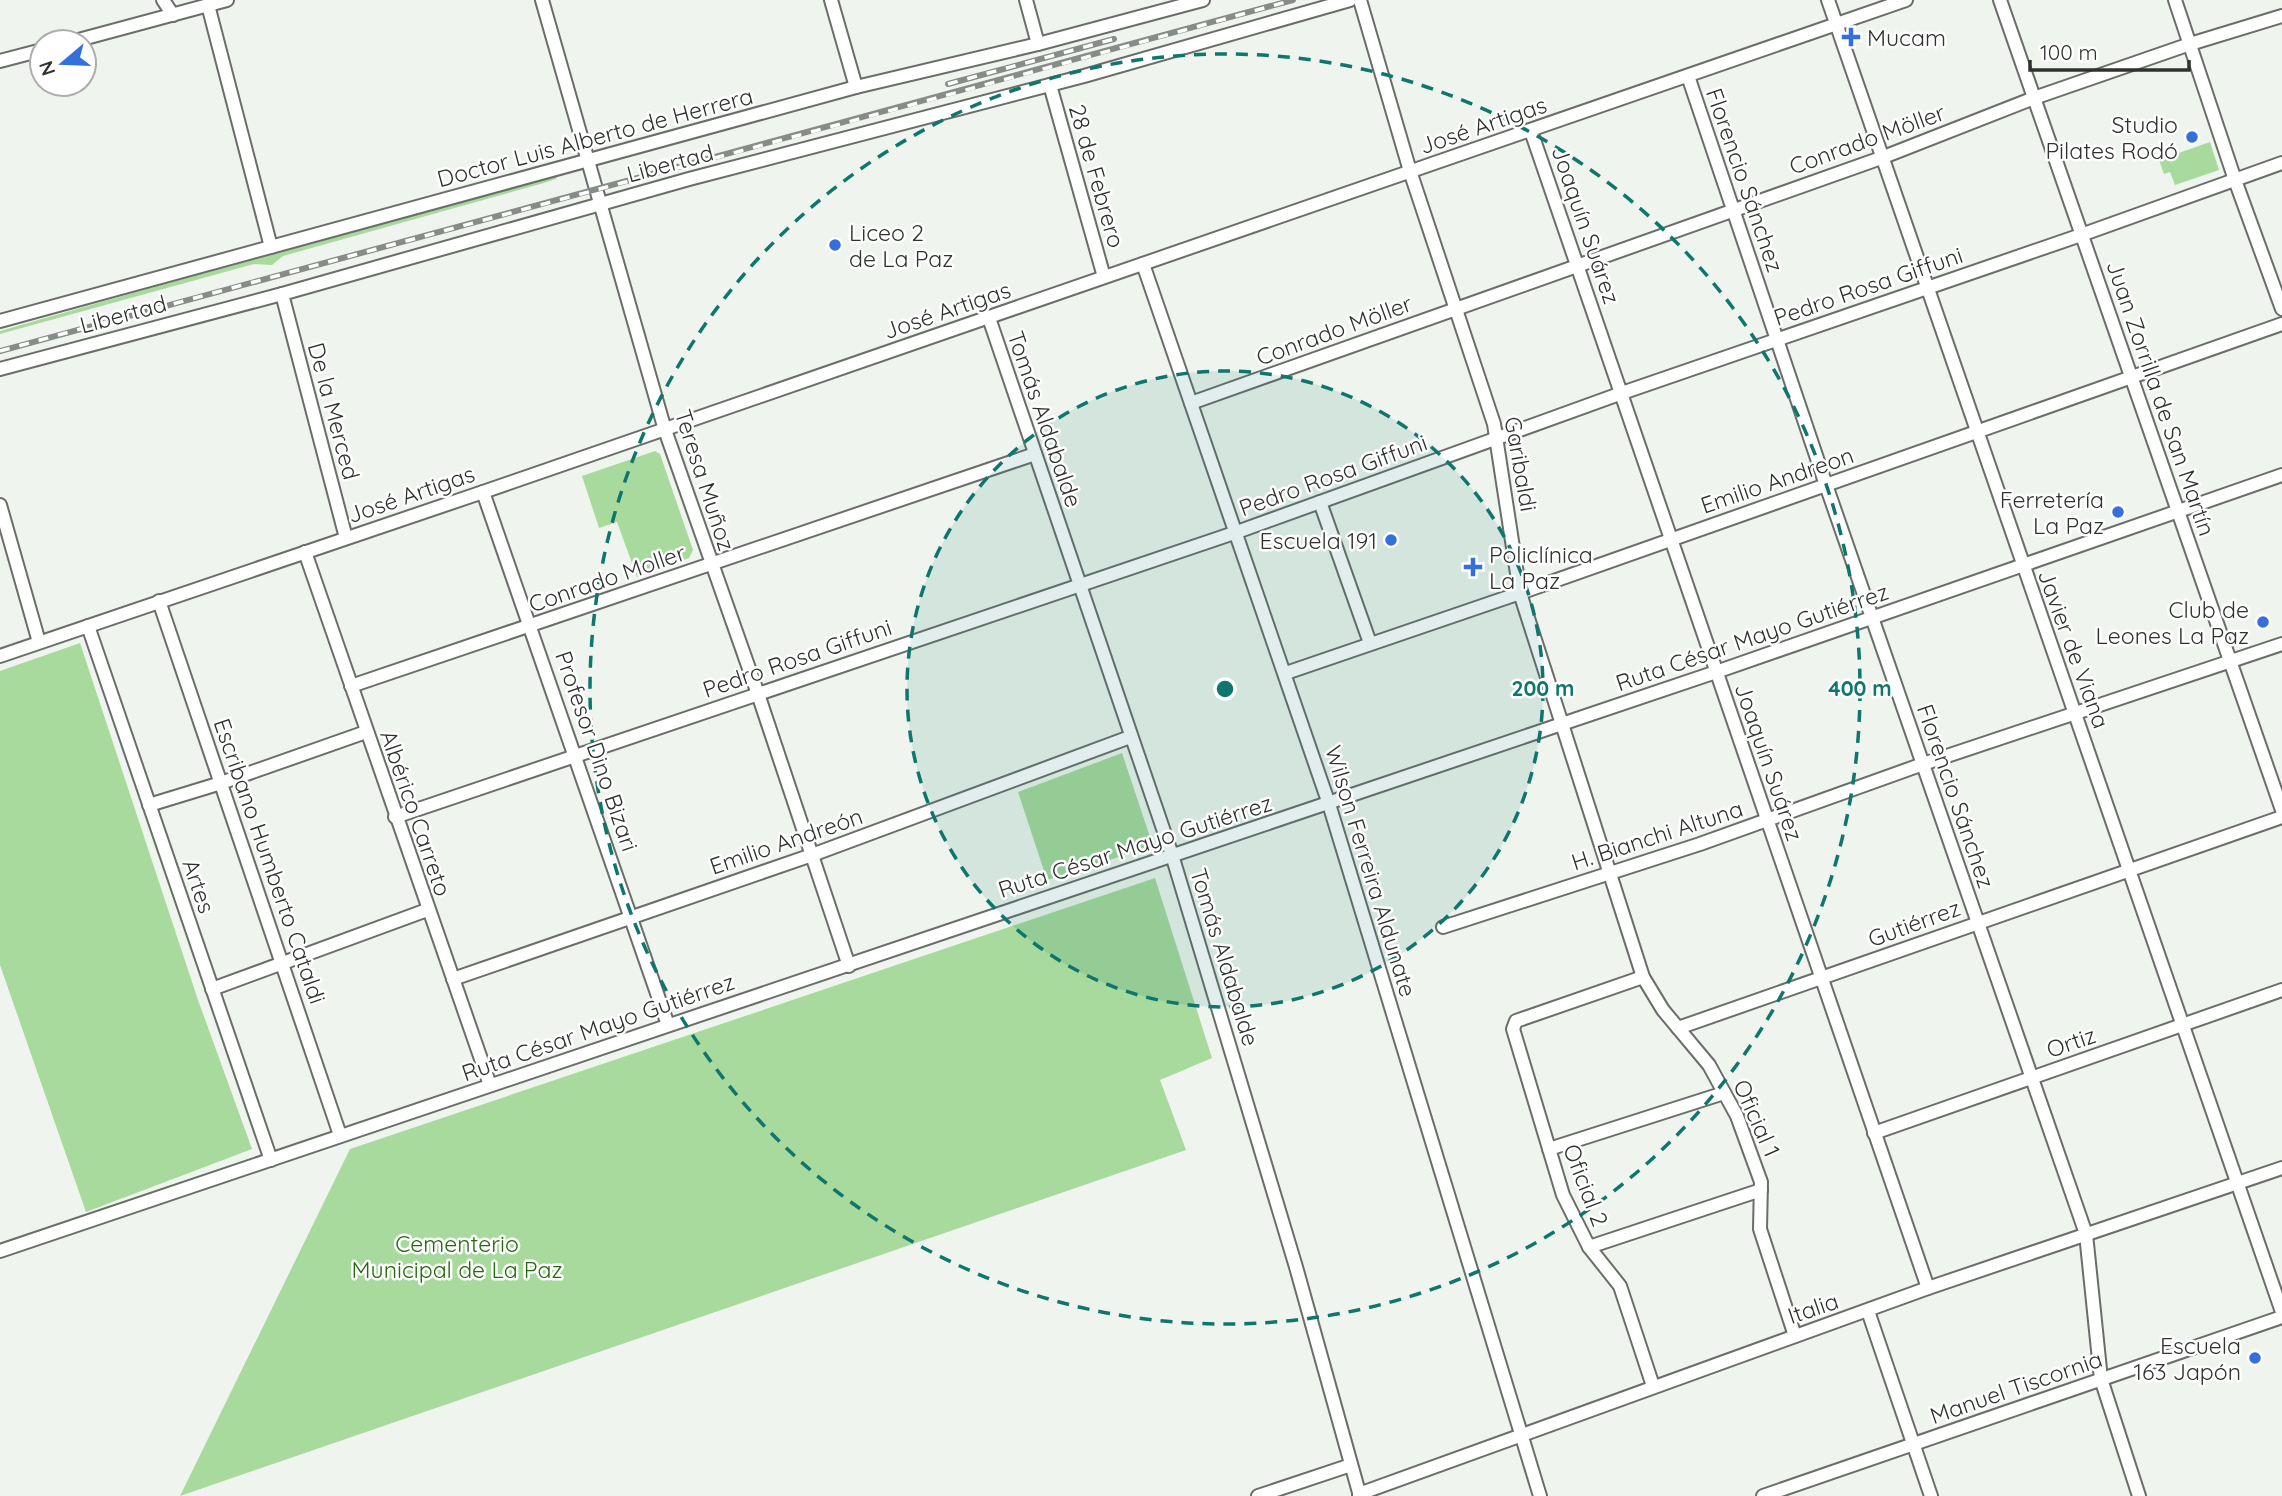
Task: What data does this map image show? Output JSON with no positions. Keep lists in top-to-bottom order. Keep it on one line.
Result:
{"streets":{"street":["José Artigas","Doctor Luis Alberto de Herrera","Conrado Möller","Libertad","28 de Febrero","Florencio Sánchez","Joaquín Suárez","Pedro Rosa Giffuni","Juan Zorrilla de San Martín","De la Merced","Tomás Aldabalde","Garibaldi","Teresa Muñoz","Emilio Andreon","Conrado Moller","Ruta César Mayo Gutiérrez","Javier de Viana","Profesor Dino Bizari","Albérico Carreto","H. Bianchi Altuna","Emilio Andreón","Escribano Humberto Cataldi","Wilson Ferreira Aldunate","Artes","Gutiérrez","Ortiz","Oficial 1","Oficial 2","Italia","Manuel Tiscornia"]},"crossings":[["José Artigas","28 de Febrero"],["José Artigas","Florencio Sánchez"],["José Artigas","Joaquín Suárez"],["José Artigas","De la Merced"],["José Artigas","Tomás Aldabalde"],["José Artigas","Garibaldi"],["José Artigas","Teresa Muñoz"],["José Artigas","Javier de Viana"],["José Artigas","Profesor Dino Bizari"],["José Artigas","Albérico Carreto"],["José Artigas","Escribano Humberto Cataldi"],["José Artigas","Wilson Ferreira Aldunate"],["José Artigas","Artes"],["Doctor Luis Alberto de Herrera","Teresa Muñoz"],["Conrado Möller","Florencio Sánchez"],["Conrado Möller","Joaquín Suárez"],["Conrado Möller","Juan Zorrilla de San Martín"],["Conrado Möller","Garibaldi"],["Conrado Möller","Javier de Viana"],["Conrado Möller","Wilson Ferreira Aldunate"],["Libertad","28 de Febrero"],["Libertad","De la Merced"],["Libertad","Teresa Muñoz"],["Florencio Sánchez","Pedro Rosa Giffuni"],["Florencio Sánchez","Emilio Andreon"],["Florencio Sánchez","Ruta César Mayo Gutiérrez"],["Florencio Sánchez","H. Bianchi Altuna"],["Florencio Sánchez","Gutiérrez"],["Florencio Sánchez","Ortiz"],["Florencio Sánchez","Italia"],["Florencio Sánchez","Manuel Tiscornia"],["Joaquín Suárez","Pedro Rosa Giffuni"],["Joaquín Suárez","Emilio Andreon"],["Joaquín Suárez","Ruta César Mayo Gutiérrez"],["Joaquín Suárez","H. Bianchi Altuna"],["Joaquín Suárez","Gutiérrez"],["Joaquín Suárez","Ortiz"],["Joaquín Suárez","Italia"],["Pedro Rosa Giffuni","Juan Zorrilla de San Martín"],["Pedro Rosa Giffuni","Tomás Aldabalde"],["Pedro Rosa Giffuni","Garibaldi"],["Pedro Rosa Giffuni","Teresa Muñoz"],["Pedro Rosa Giffuni","Javier de Viana"],["Pedro Rosa Giffuni","Profesor Dino Bizari"],["Pedro Rosa Giffuni","Albérico Carreto"],["Pedro Rosa Giffuni","Wilson Ferreira Aldunate"],["Juan Zorrilla de San Martín","Emilio Andreon"],["Juan Zorrilla de San Martín","Ruta César Mayo Gutiérrez"],["Juan Zorrilla de San Martín","H. Bianchi Altuna"],["Tomás Aldabalde","Conrado Moller"],["Tomás Aldabalde","Ruta César Mayo Gutiérrez"],["Tomás Aldabalde","Emilio Andreón"],["Tomás Aldabalde","Italia"],["Garibaldi","Emilio Andreon"],["Garibaldi","Ruta César Mayo Gutiérrez"],["Garibaldi","H. Bianchi Altuna"],["Garibaldi","Oficial 1"],["Garibaldi","Oficial 2"],["Teresa Muñoz","Conrado Moller"],["Teresa Muñoz","Ruta César Mayo Gutiérrez"],["Teresa Muñoz","Emilio Andreón"],["Emilio Andreon","Javier de Viana"],["Emilio Andreon","Wilson Ferreira Aldunate"],["Conrado Moller","Profesor Dino Bizari"],["Conrado Moller","Albérico Carreto"],["Ruta César Mayo Gutiérrez","Javier de Viana"],["Ruta César Mayo Gutiérrez","Profesor Dino Bizari"],["Ruta César Mayo Gutiérrez","Albérico Carreto"],["Ruta César Mayo Gutiérrez","Escribano Humberto Cataldi"],["Ruta César Mayo Gutiérrez","Wilson Ferreira Aldunate"],["Ruta César Mayo Gutiérrez","Artes"],["Javier de Viana","H. Bianchi Altuna"],["Javier de Viana","Gutiérrez"],["Javier de Viana","Ortiz"],["Javier de Viana","Italia"],["Javier de Viana","Manuel Tiscornia"],["Profesor Dino Bizari","Emilio Andreón"],["Albérico Carreto","Emilio Andreón"],["Wilson Ferreira Aldunate","Italia"],["Gutiérrez","Oficial 1"],["Oficial 1","Oficial 2"],["Oficial 1","Italia"],["Oficial 2","Italia"]],"parks":["Cementerio Municipal de La Paz"],"places":{"health":["Mucam","Policlínica La Paz"],"other":["Studio Pilates Rodó","Liceo 2 de La Paz","Ferretería La Paz","Escuela 191","Club de Leones La Paz","Escuela 163 Japón"]},"scale_bar":"100 m","north":"left","rings":["200 m","400 m"]}
